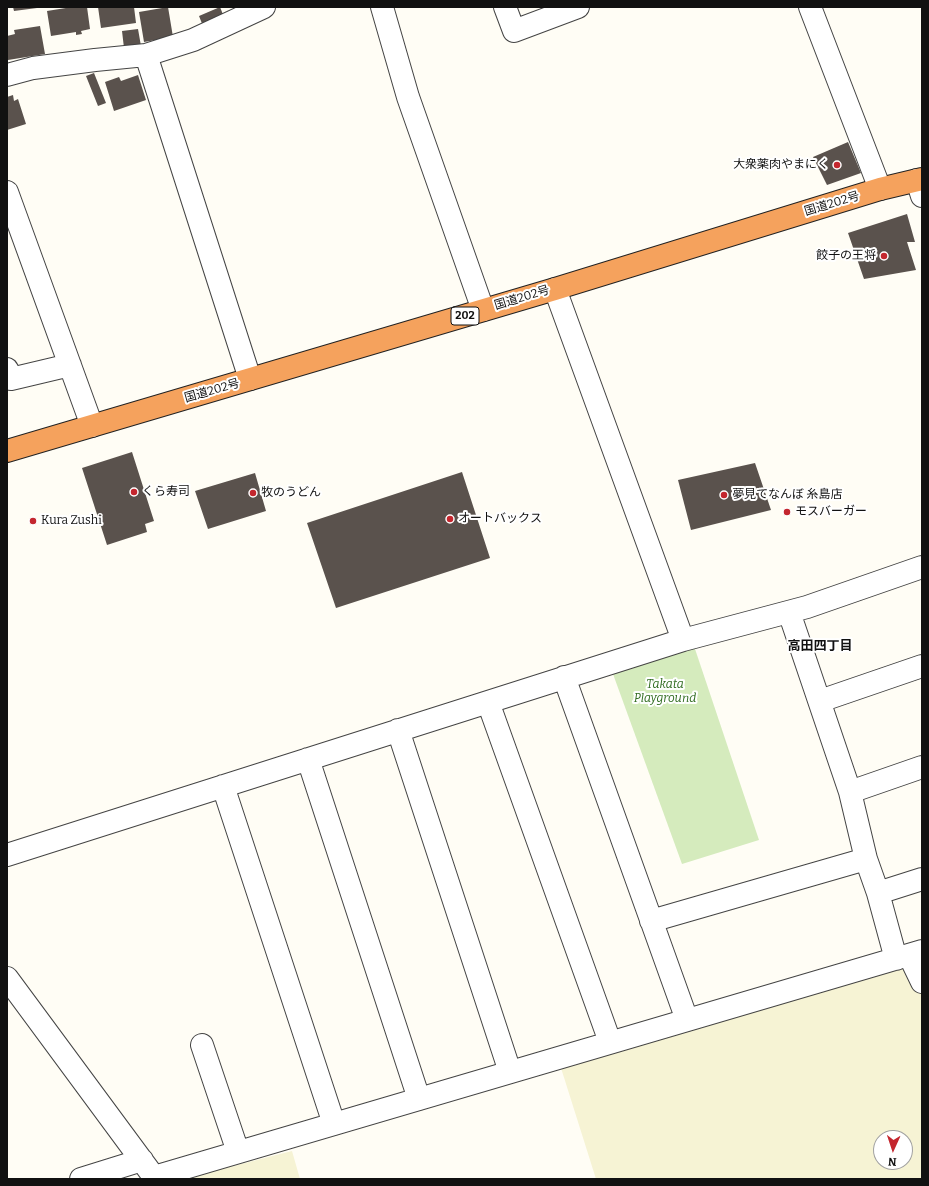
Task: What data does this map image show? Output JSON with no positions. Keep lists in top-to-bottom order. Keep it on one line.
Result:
{"streets":{"highway":["国道202号","202"]},"districts":["高田四丁目"],"parks":["Takata Playground"],"places":["大衆薬肉やまにく","餃子の王将","くら寿司","牧のうどん","夢見てなんぼ 糸島店","モスバーガー","オートバックス","Kura Zushi"],"north":"bottom"}
